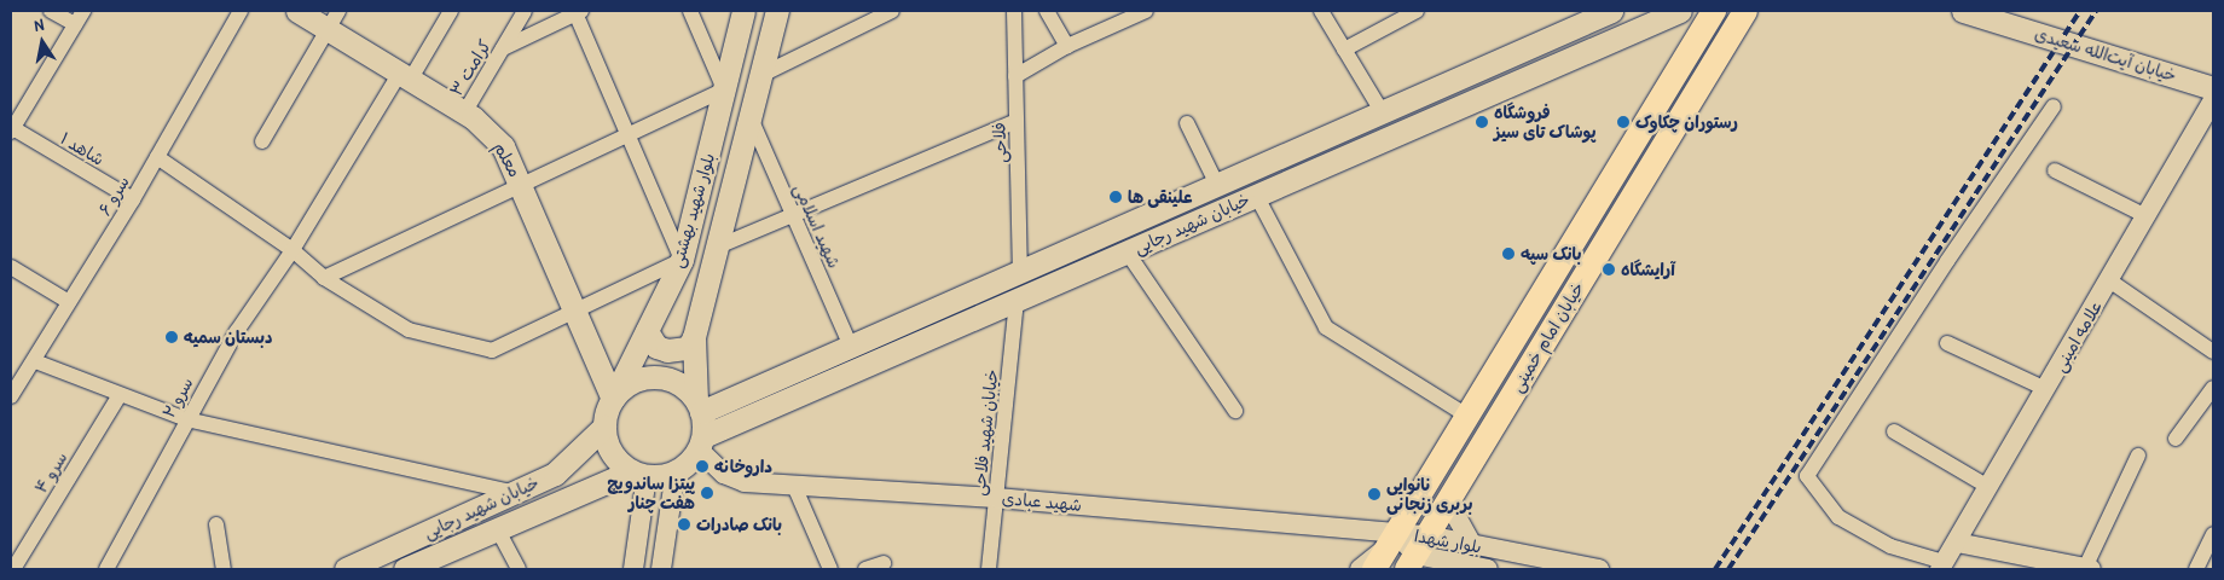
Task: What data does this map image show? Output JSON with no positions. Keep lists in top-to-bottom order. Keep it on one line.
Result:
{"streets":{"main road":["خیابان آیت‌الله سعیدی","معلم","بلوار شهید بهشتی","خیابان شهید رجایی","خیابان امام خمینی"],"street":["کرامت ۳","فلاحی","شاهد ۱","سرو ۶","شهید اسلامی","علامه امینی","سرو ۲","خیابان شهید فلاحی","سرو ۴","شهید عبادی","بلوار شهدا"]},"crossings":[["کرامت ۳","معلم"],["فلاحی","خیابان شهید رجایی"],["شاهد ۱","سرو ۶"],["معلم","بلوار شهید بهشتی"],["معلم","خیابان شهید رجایی"],["معلم","سرو ۲"],["معلم","شهید عبادی"],["بلوار شهید بهشتی","خیابان شهید رجایی"],["بلوار شهید بهشتی","شهید اسلامی"],["بلوار شهید بهشتی","شهید عبادی"],["خیابان شهید رجایی","شهید اسلامی"],["خیابان شهید رجایی","خیابان شهید فلاحی"],["خیابان شهید رجایی","شهید عبادی"],["خیابان امام خمینی","شهید عبادی"],["خیابان امام خمینی","بلوار شهدا"],["خیابان شهید فلاحی","شهید عبادی"],["شهید عبادی","بلوار شهدا"]],"places":["فروشگاه پوشاک تای سیز","رستوران چکاوک","علینقی ها","بانک سپه","آرایشگاه","دبستان سمیه","داروخانه","پیتزا ساندویچ هفت چنار","نانوایی بربری زنجانی","بانک صادرات"],"north":"top"}
